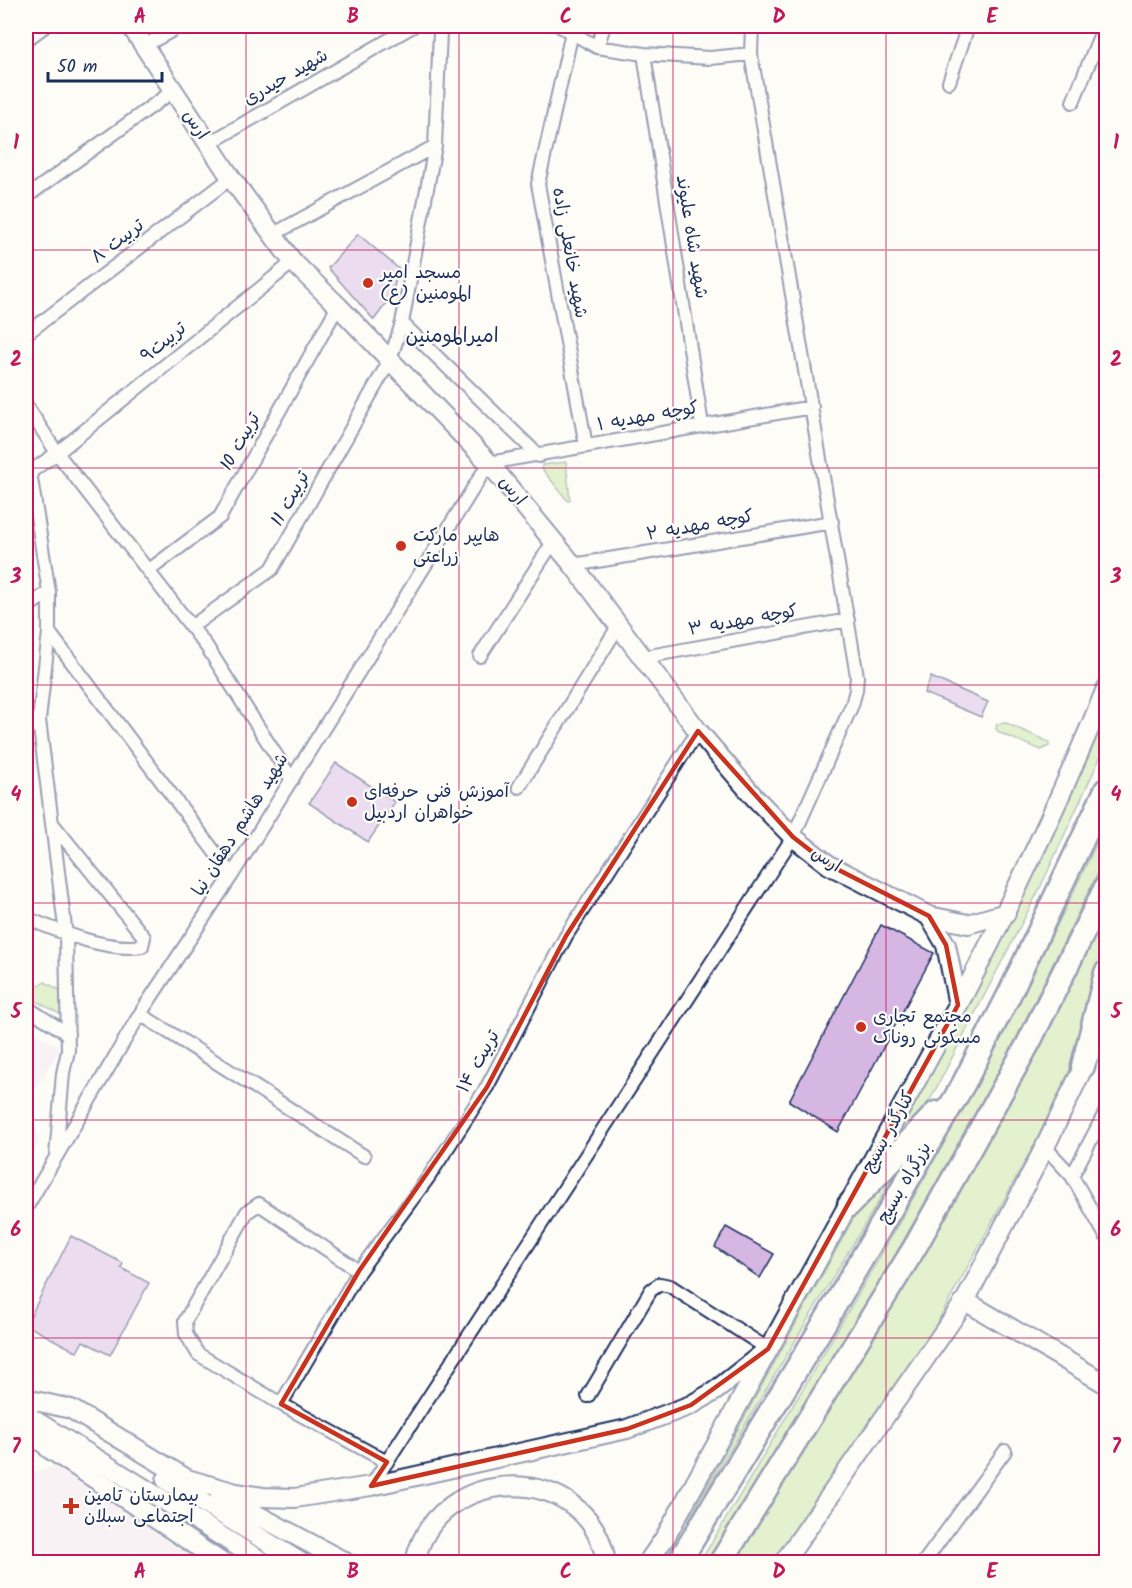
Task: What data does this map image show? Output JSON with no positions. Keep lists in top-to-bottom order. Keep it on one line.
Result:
{"streets":{"highway":["بزرگراه بسیج"],"main road":["ارس","کنارگذر بسیج"],"street":["شهید حیدری","شهید شاه علیوند","تربیت ۸","شهید خانعلی زاده","تربیت۹","کوچه مهدیه ۱","تربیت 10","تربیت 11","کوچه مهدیه ۲","کوچه مهدیه ۳","شهید هاشم دهقان نیا","تربیت ۱۴"]},"crossings":[["شهید حیدری","ارس"],["ارس","تربیت ۸"],["ارس","تربیت۹"],["ارس","کوچه مهدیه ۱"],["ارس","تربیت 10"],["ارس","تربیت 11"],["ارس","کوچه مهدیه ۲"],["ارس","کوچه مهدیه ۳"],["ارس","شهید هاشم دهقان نیا"],["ارس","تربیت ۱۴"],["ارس","کنارگذر بسیج"],["شهید شاه علیوند","کوچه مهدیه ۱"],["شهید خانعلی زاده","کوچه مهدیه ۱"],["کوچه مهدیه ۱","شهید هاشم دهقان نیا"]],"districts":["امیرالمومنین"],"places":{"other":["مسجد امیر المومنین (ع)","هایپر مارکت زراعتی","آموزش فنی حرفه‌ای خواهران اردبیل","مجتمع تجاری مسکونی روناک"],"health":["بیمارستان تامین اجتماعی سبلان"]},"scale_bar":"50 m","grid":{"columns":["A","B","C","D","E"],"rows":["1","2","3","4","5","6","7"]}}
